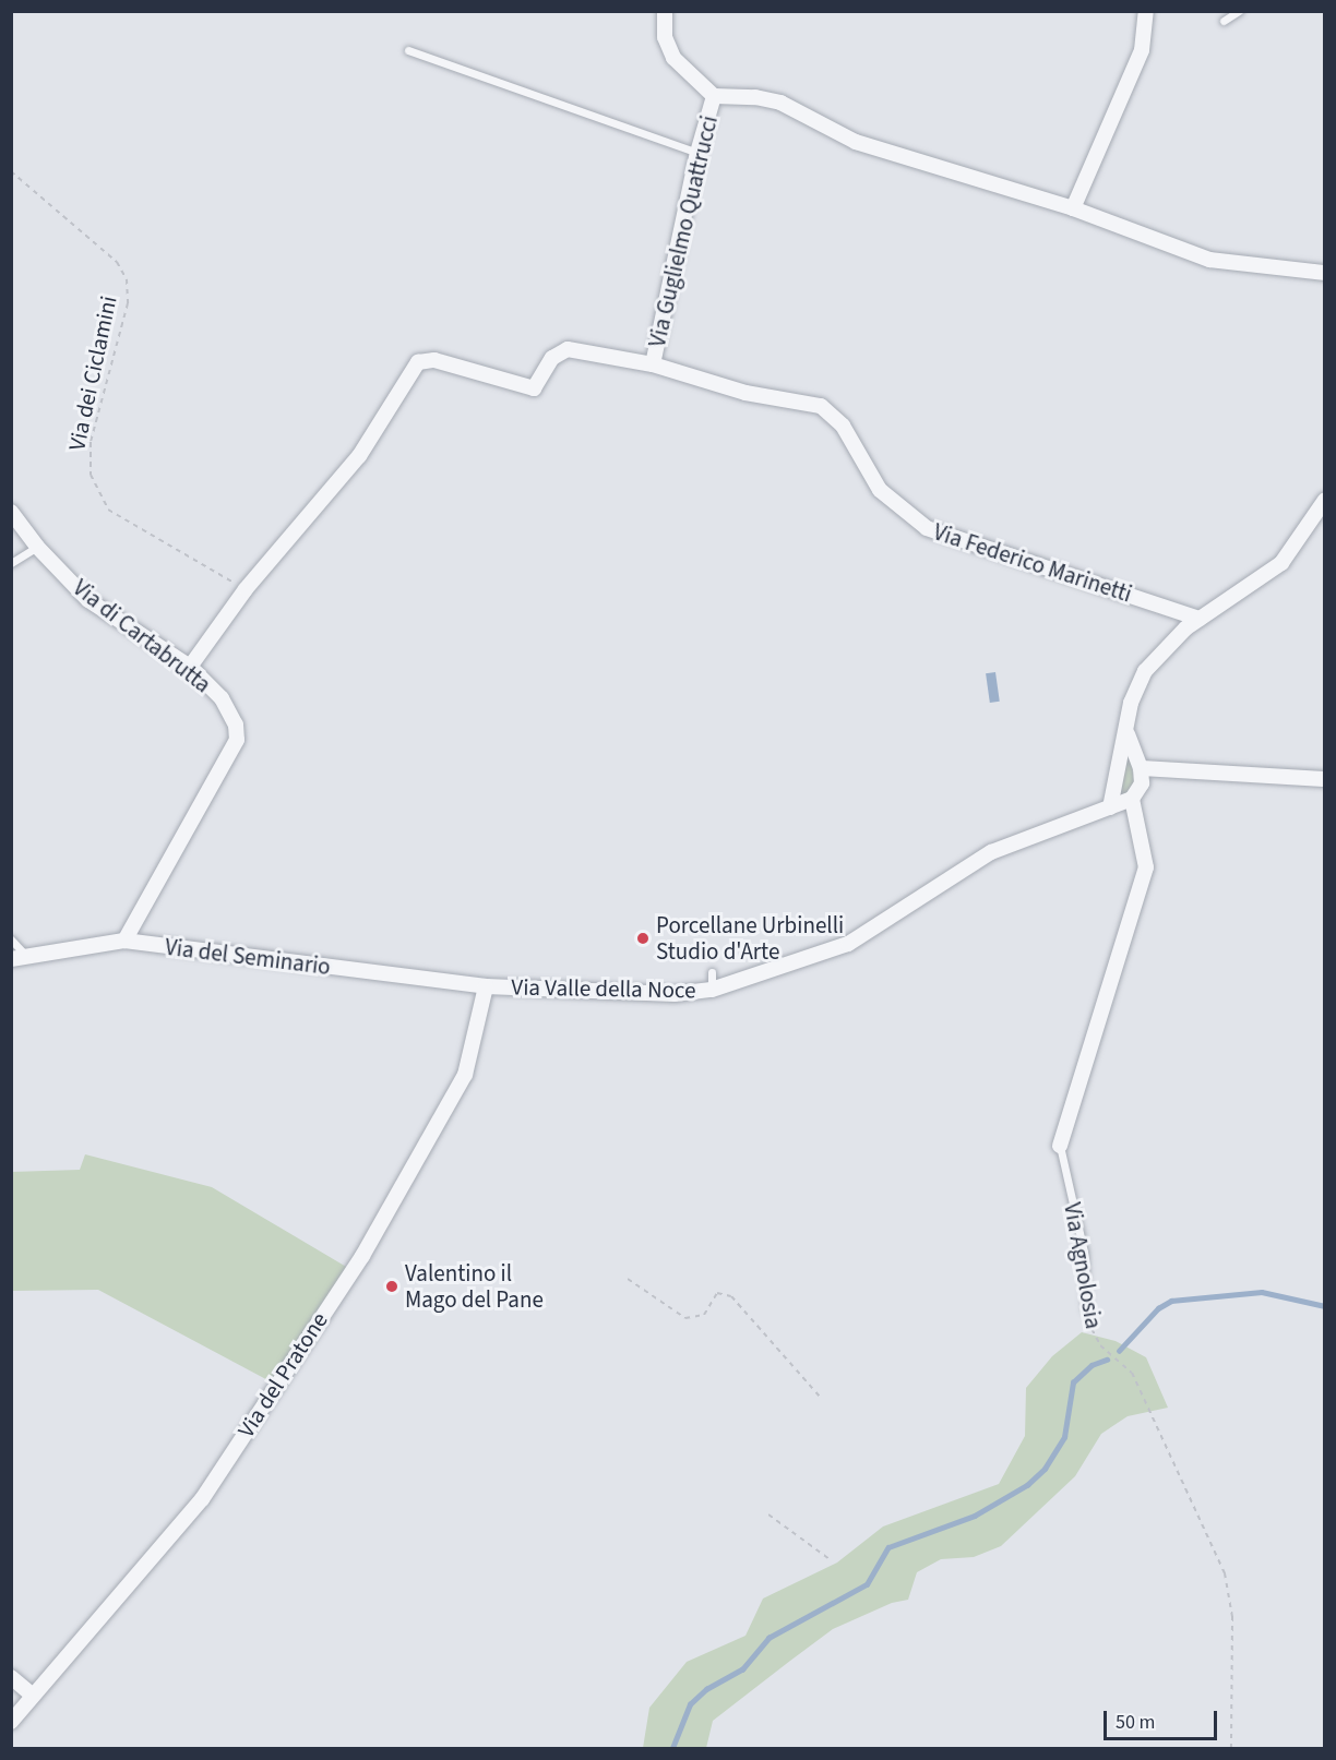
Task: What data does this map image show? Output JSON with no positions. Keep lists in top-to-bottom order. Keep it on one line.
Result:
{"streets":{"street":["Via Guglielmo Quattrucci","Via Federico Marinetti","Via di Cartabrutta","Via del Seminario","Via Valle della Noce","Via Agnolosia","Via del Pratone"],"path":["Via dei Ciclamini"]},"crossings":[["Via Guglielmo Quattrucci","Via dei Ciclamini"],["Via Guglielmo Quattrucci","Via Federico Marinetti"],["Via Guglielmo Quattrucci","Via di Cartabrutta"],["Via di Cartabrutta","Via del Seminario"],["Via del Seminario","Via Valle della Noce"],["Via del Seminario","Via del Pratone"],["Via Valle della Noce","Via Agnolosia"],["Via Valle della Noce","Via del Pratone"]],"places":["Porcellane Urbinelli Studio d'Arte","Valentino il Mago del Pane"],"scale_bar":"50 m"}
